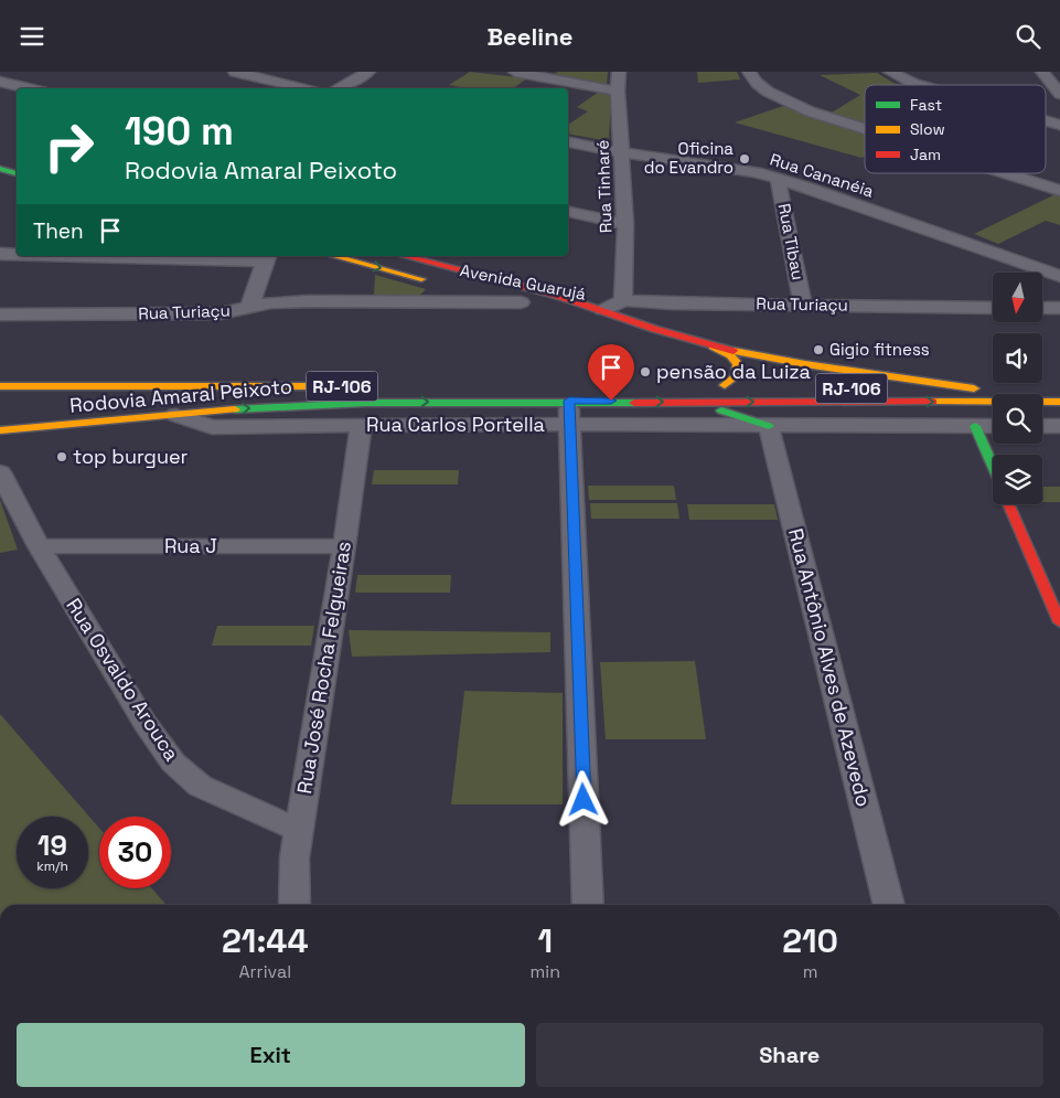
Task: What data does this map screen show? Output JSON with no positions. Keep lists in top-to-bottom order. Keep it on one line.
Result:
{"streets":{"main road":["Avenida Guarujá","RJ-106","Rodovia Amaral Peixoto"],"street":["Rua Cananéia","Rua Tinharé","Rua Tibau","Rua Turiaçu","Rua Carlos Portella","Rua J","Rua José Rocha Felgueiras","Rua Antônio Alves de Azevedo","Rua Osvaldo Arouca"]},"crossings":[["Rua Cananéia","Rua Tinharé"],["Rua Cananéia","Rua Tibau"],["Rua Tinharé","Avenida Guarujá"],["Rua Tinharé","Rua Turiaçu"],["Rua Tibau","Rua Turiaçu"],["Avenida Guarujá","Rua Turiaçu"],["Avenida Guarujá","RJ-106"],["Rodovia Amaral Peixoto","Rua Carlos Portella"],["Rua Carlos Portella","Rua José Rocha Felgueiras"],["Rua Carlos Portella","Rua Antônio Alves de Azevedo"],["Rua J","Rua José Rocha Felgueiras"],["Rua J","Rua Osvaldo Arouca"],["Rua José Rocha Felgueiras","Rua Osvaldo Arouca"]],"places":["Oficina do Evandro","Gigio fitness","pensão da Luiza","top burguer"],"legend":["Fast","Slow","Jam"],"north":"bottom","page":{"header":"Beeline","turn":["190 m","Rodovia Amaral Peixoto"],"then":"Then","speed":"19 km/h","limit":"30","eta":["21:44","Arrival","1","min","210","m"],"buttons":["Exit","Share"]}}
